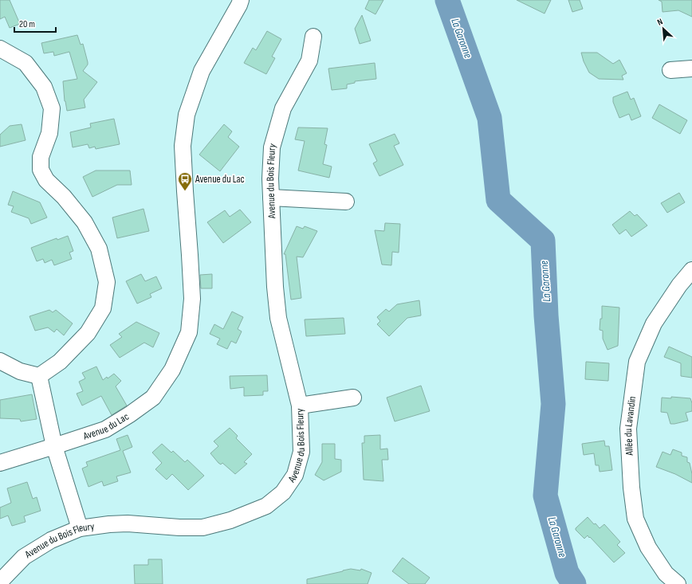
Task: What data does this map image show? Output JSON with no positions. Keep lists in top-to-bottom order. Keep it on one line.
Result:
{"streets":{"street":["Avenue du Bois Fleury","Avenue du Lac","Allée du Lavandin"]},"water":["La Garonne"],"places":{"bus stop":["Avenue du Lac"]},"scale_bar":"20 m","north":"top left"}
